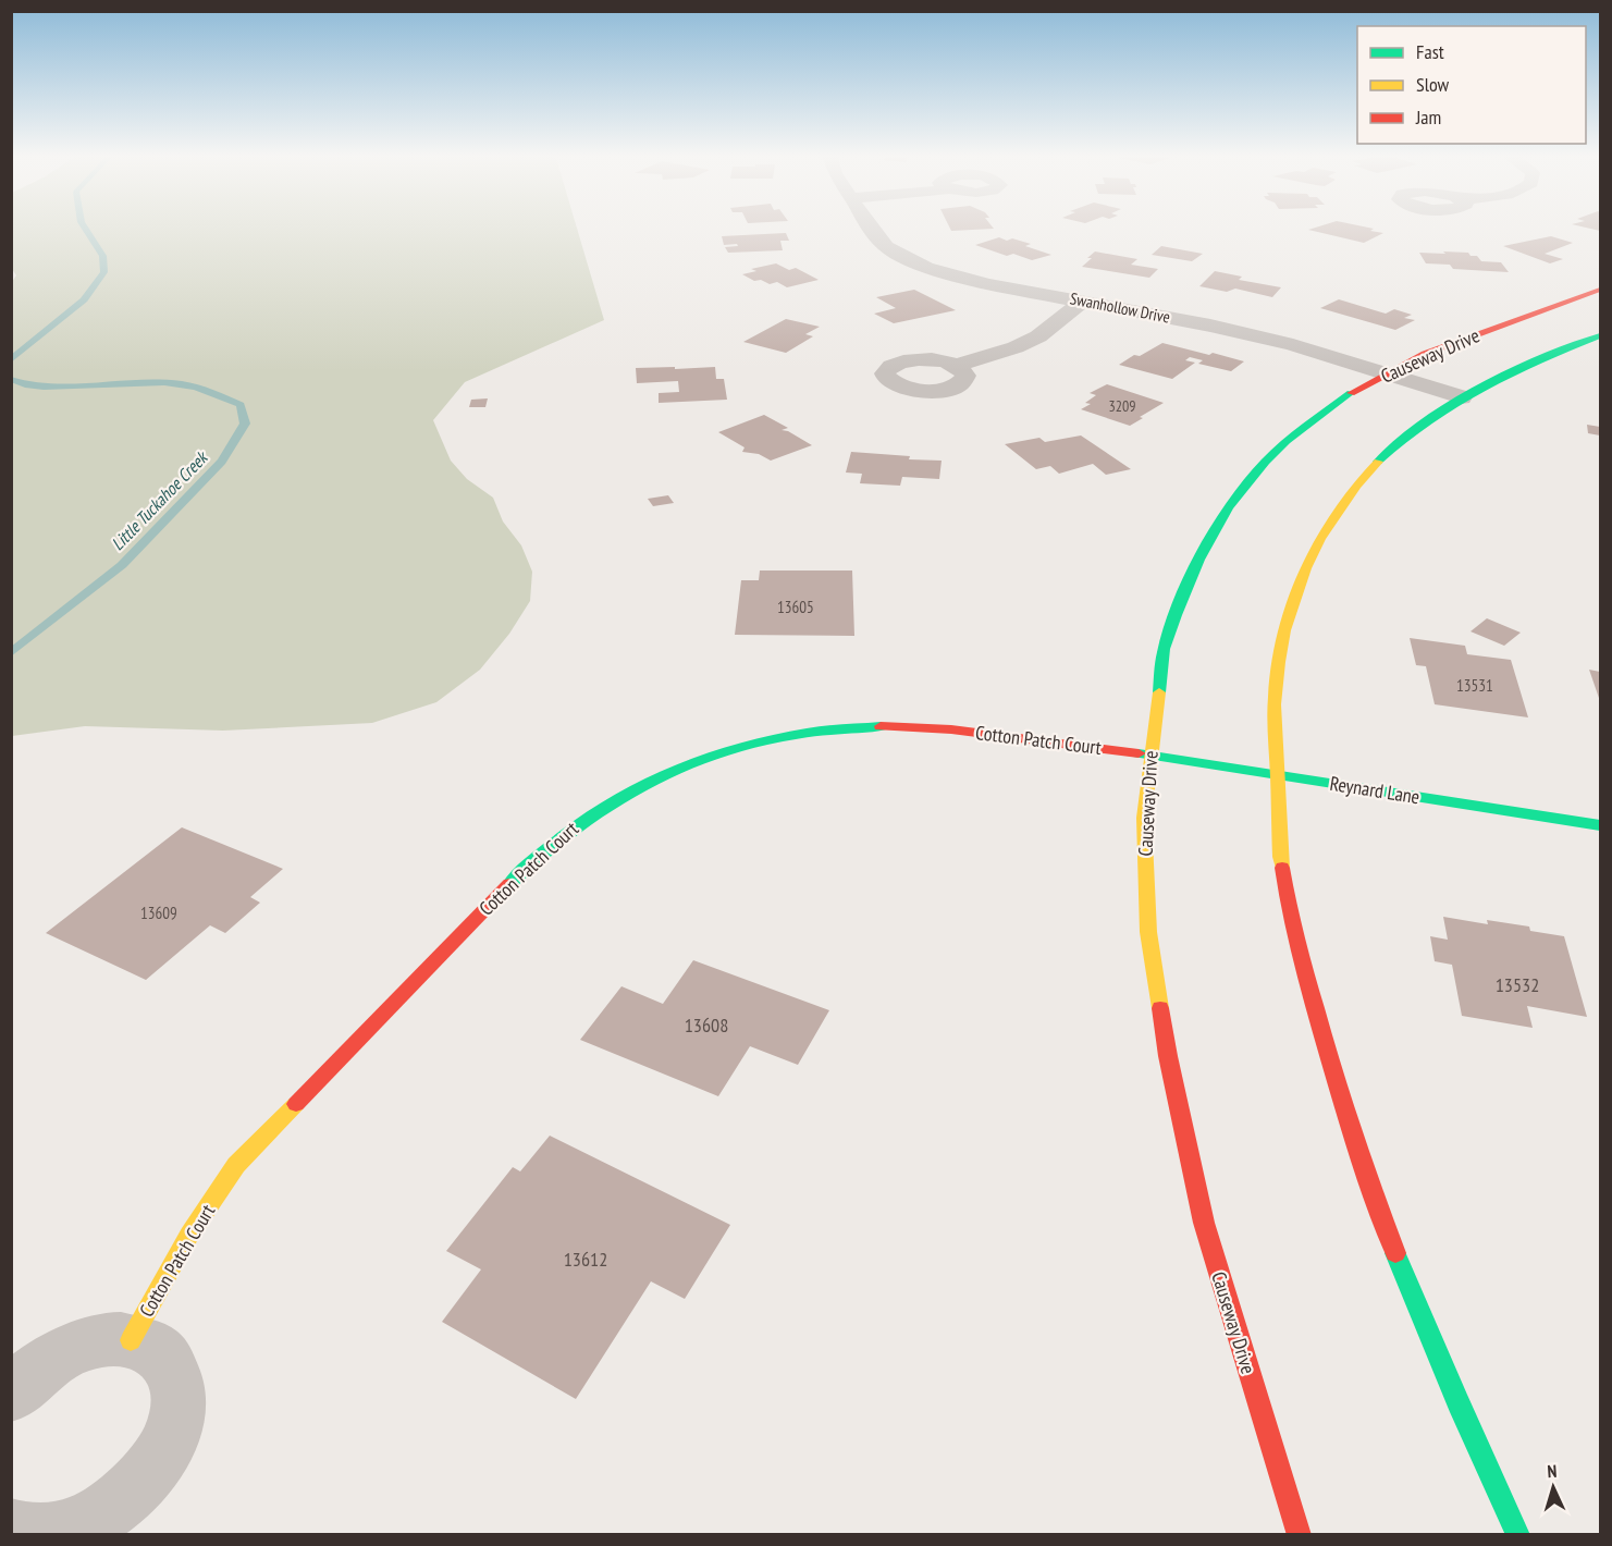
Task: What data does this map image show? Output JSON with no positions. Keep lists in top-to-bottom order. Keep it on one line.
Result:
{"streets":{"street":["Swanhollow Drive","Causeway Drive","Cotton Patch Court","Reynard Lane"]},"crossings":[["Swanhollow Drive","Causeway Drive"],["Causeway Drive","Cotton Patch Court"],["Causeway Drive","Reynard Lane"],["Cotton Patch Court","Reynard Lane"]],"water":["Little Tuckahoe Creek"],"house_numbers":["3209","13605","13531","13609","13532","13608","13612"],"legend":["Fast","Slow","Jam"],"north":"top"}
